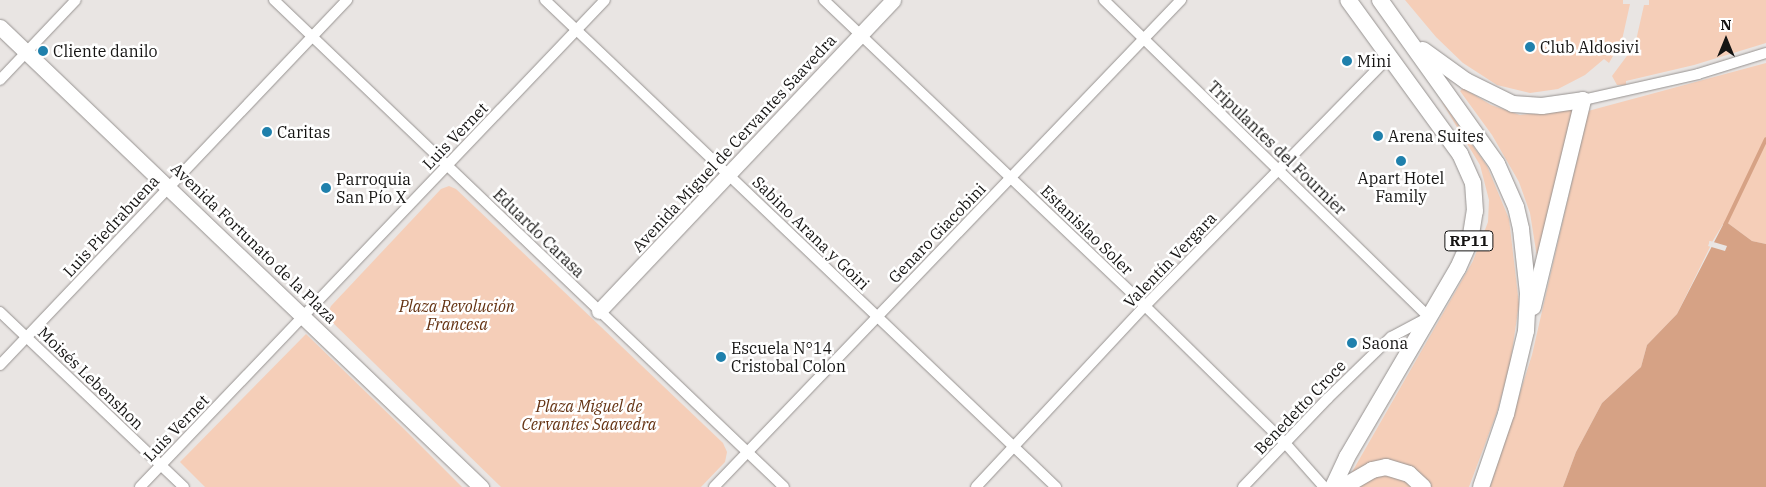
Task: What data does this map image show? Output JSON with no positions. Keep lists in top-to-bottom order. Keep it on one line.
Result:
{"streets":{"main road":["Avenida Miguel de Cervantes Saavedra","RP11","Avenida Fortunato de la Plaza"],"street":["Luis Vernet","Tripulantes del Fournier","Luis Piedrabuena","Estanislao Soler","Eduardo Carasa","Sabino Arana y Goiri","Genaro Giacobini","Valentín Vergara","Moisés Lebenshon","Benedetto Croce"]},"crossings":[["Luis Vernet","Eduardo Carasa"],["Luis Vernet","Sabino Arana y Goiri"],["Luis Vernet","Avenida Fortunato de la Plaza"],["Luis Vernet","Moisés Lebenshon"],["Avenida Miguel de Cervantes Saavedra","Estanislao Soler"],["Avenida Miguel de Cervantes Saavedra","Eduardo Carasa"],["Avenida Miguel de Cervantes Saavedra","Sabino Arana y Goiri"],["Tripulantes del Fournier","Genaro Giacobini"],["Tripulantes del Fournier","RP11"],["Tripulantes del Fournier","Valentín Vergara"],["Tripulantes del Fournier","Benedetto Croce"],["Luis Piedrabuena","Eduardo Carasa"],["Luis Piedrabuena","Avenida Fortunato de la Plaza"],["Luis Piedrabuena","Moisés Lebenshon"],["Estanislao Soler","Genaro Giacobini"],["Estanislao Soler","Valentín Vergara"],["Estanislao Soler","Benedetto Croce"],["Eduardo Carasa","Genaro Giacobini"],["Sabino Arana y Goiri","Genaro Giacobini"],["Sabino Arana y Goiri","Valentín Vergara"],["RP11","Valentín Vergara"],["RP11","Benedetto Croce"]],"parks":["Plaza Revolución Francesa","Plaza Miguel de Cervantes Saavedra"],"places":["Club Aldosivi","Cliente danilo","Mini","Caritas","Arena Suites","Apart Hotel Family","Parroquia San Pío X","Saona","Escuela N°14 Cristobal Colon"],"north":"top"}
